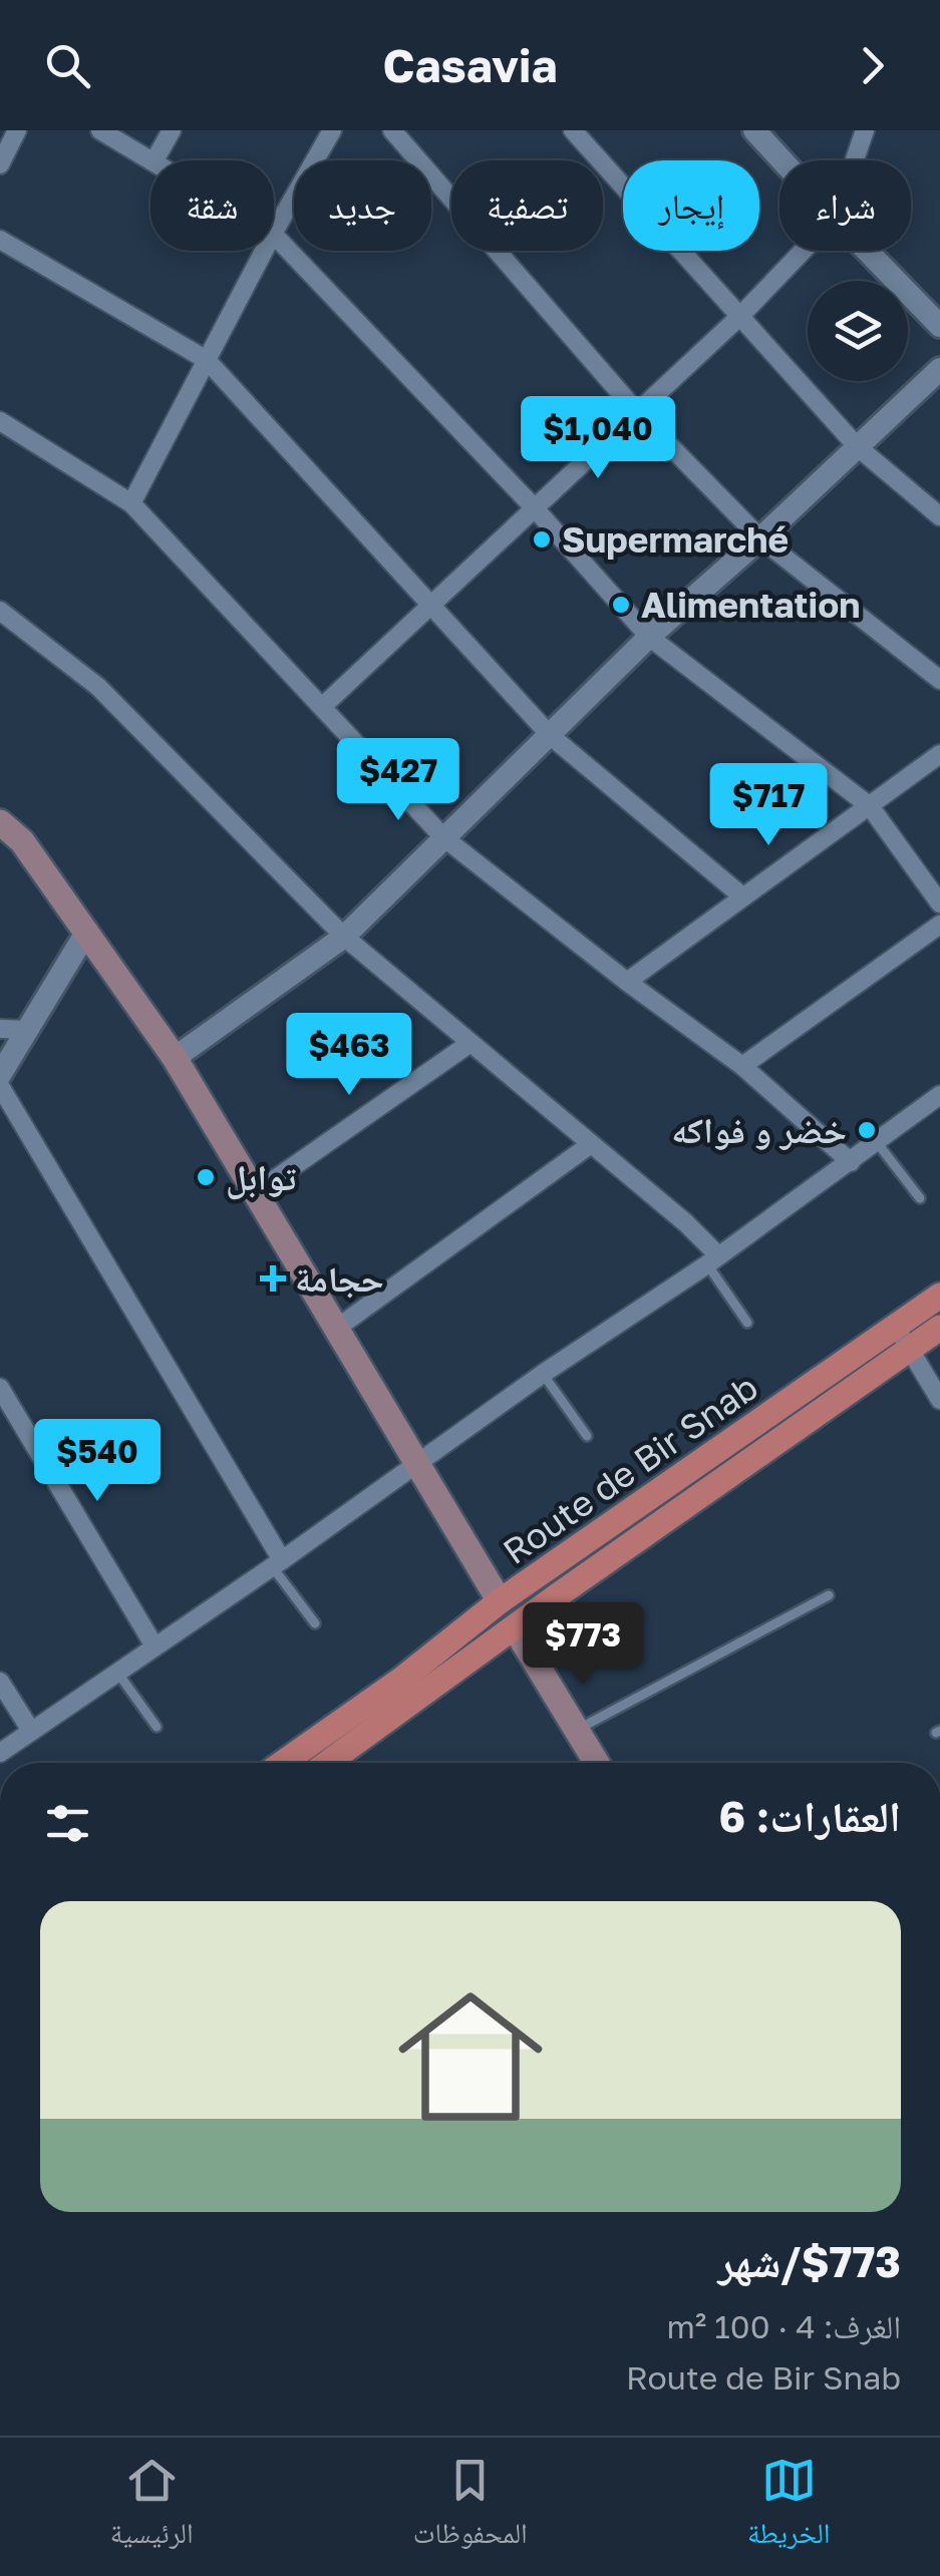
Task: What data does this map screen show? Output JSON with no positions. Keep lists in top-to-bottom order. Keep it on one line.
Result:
{"streets":{"main road":["Route de Bir Snab"]},"places":{"other":["Supermarché","Alimentation","خضر و فواكه","توابل"],"health":["حجامة"]},"page":{"header":"Casavia","chip":["شراء","إيجار","تصفية","جديد","شقة"],"price":["$1,040","$427","$717","$463","$540","$773"],"heading":"العقارات: 6","list":[{"name":"$773/شهر","note":"الغرف: 4 · 100 m² · Route de Bir Snab"}],"tabs":["الخريطة","المحفوظات","الرئيسية"]}}
